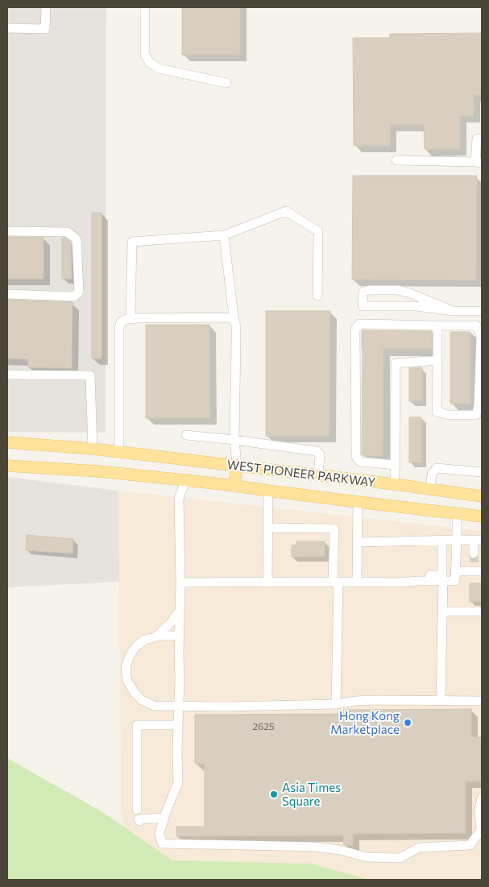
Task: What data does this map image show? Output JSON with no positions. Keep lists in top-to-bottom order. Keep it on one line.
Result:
{"streets":{"main road":["WEST PIONEER PARKWAY"]},"places":["Hong Kong Marketplace","Asia Times Square"],"house_numbers":["2625"]}
